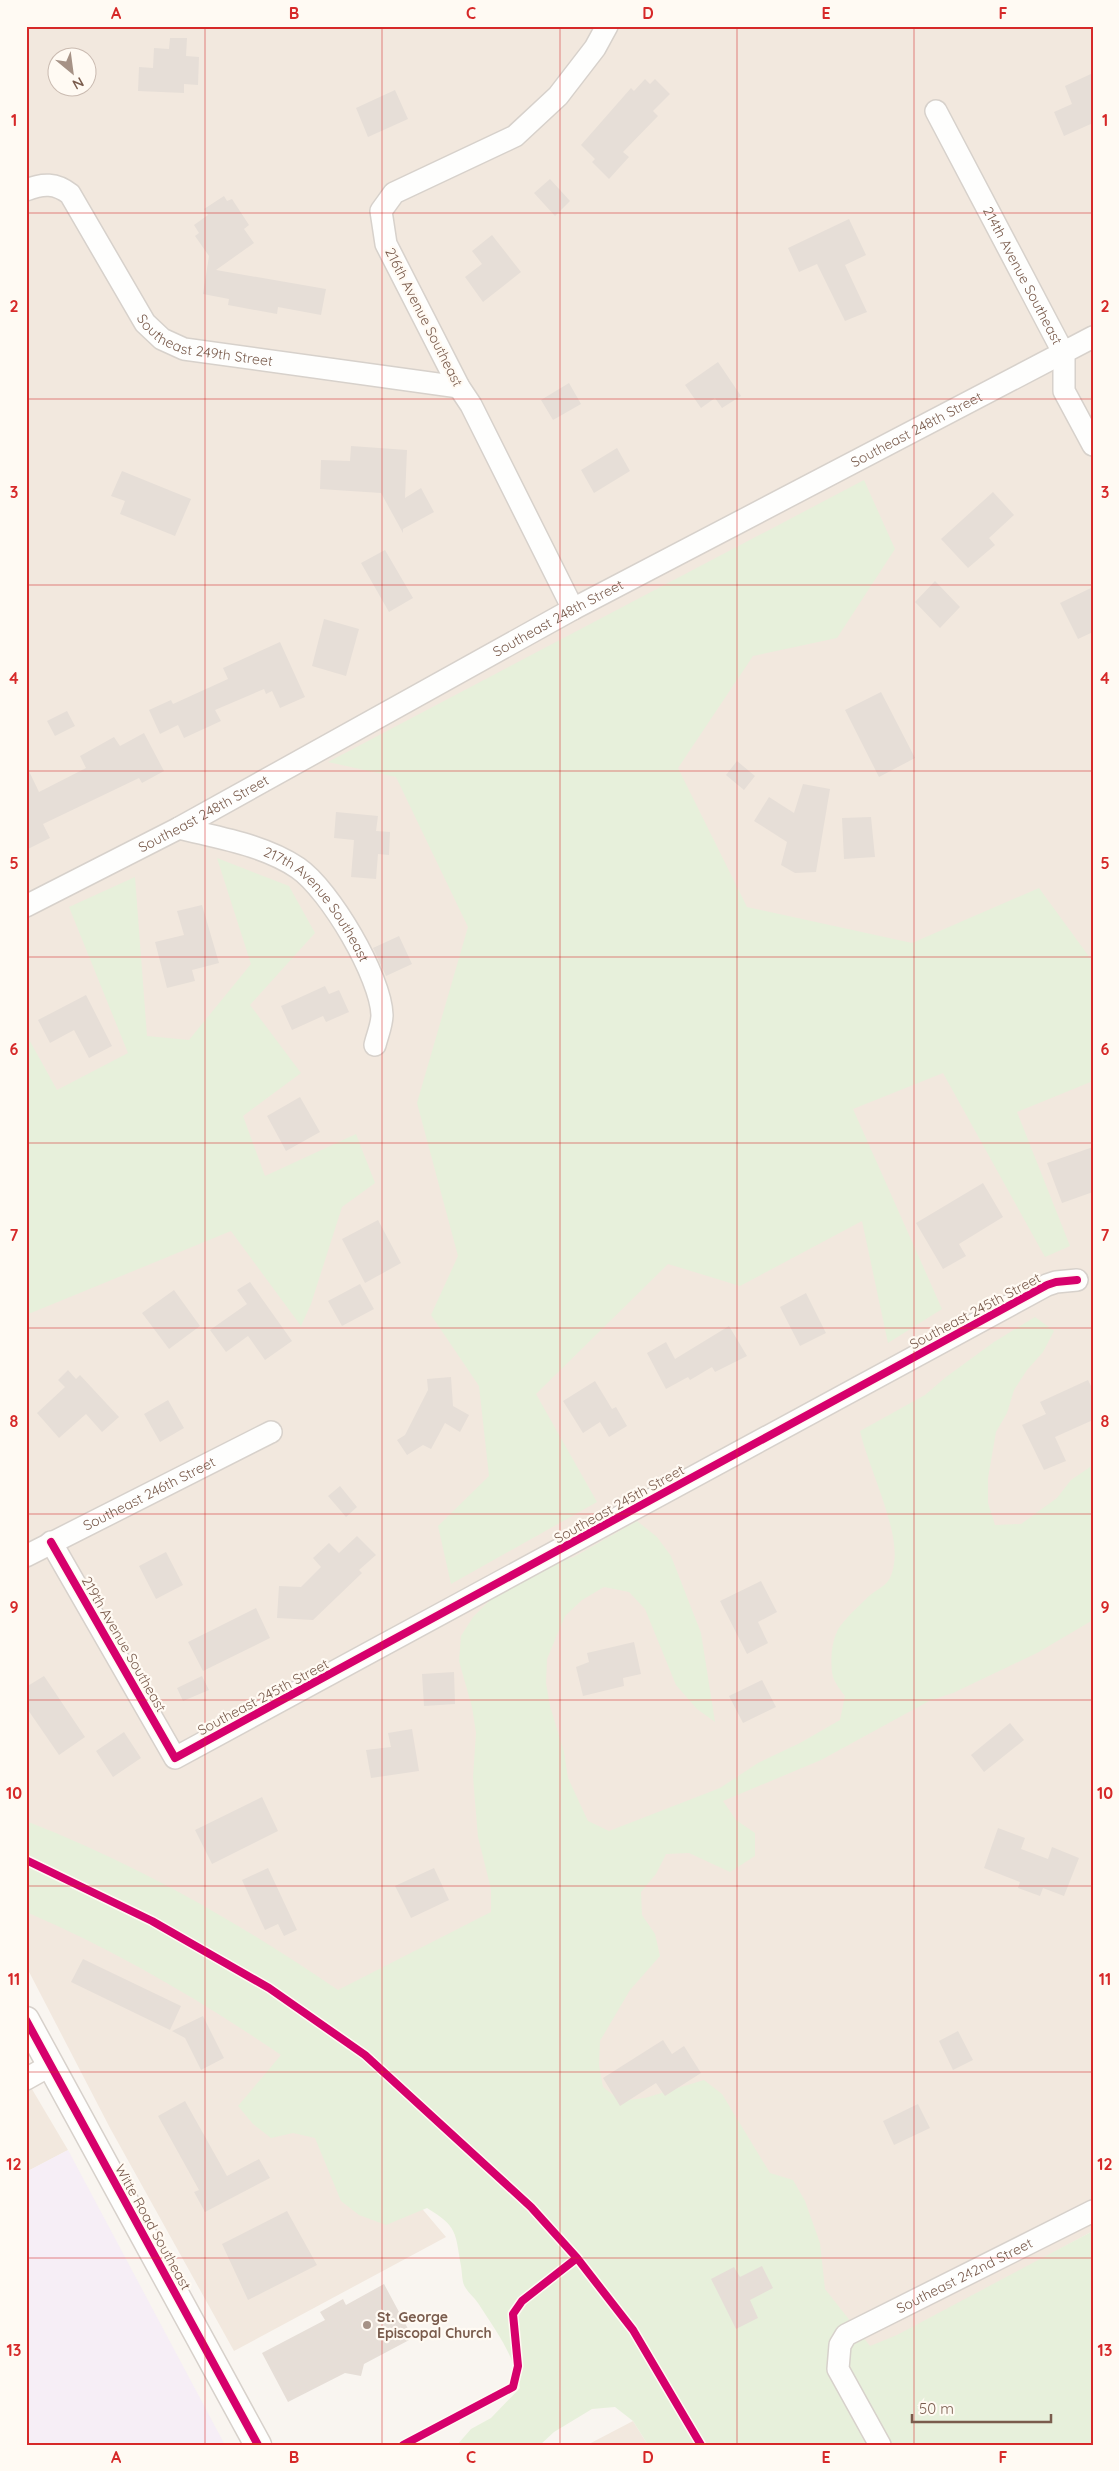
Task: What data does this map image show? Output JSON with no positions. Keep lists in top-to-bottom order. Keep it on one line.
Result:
{"streets":{"street":["214th Avenue Southeast","216th Avenue Southeast","Southeast 249th Street","Southeast 248th Street","217th Avenue Southeast","Southeast 245th Street","Southeast 246th Street","219th Avenue Southeast","Witte Road Southeast","Southeast 242nd Street"]},"crossings":[["214th Avenue Southeast","Southeast 248th Street"],["216th Avenue Southeast","Southeast 249th Street"],["216th Avenue Southeast","Southeast 248th Street"],["Southeast 248th Street","217th Avenue Southeast"],["Southeast 245th Street","219th Avenue Southeast"],["Southeast 246th Street","219th Avenue Southeast"]],"places":["St. George Episcopal Church"],"scale_bar":"50 m","north":"bottom right","grid":{"columns":["A","B","C","D","E","F"],"rows":["1","2","3","4","5","6","7","8","9","10","11","12","13"]}}
